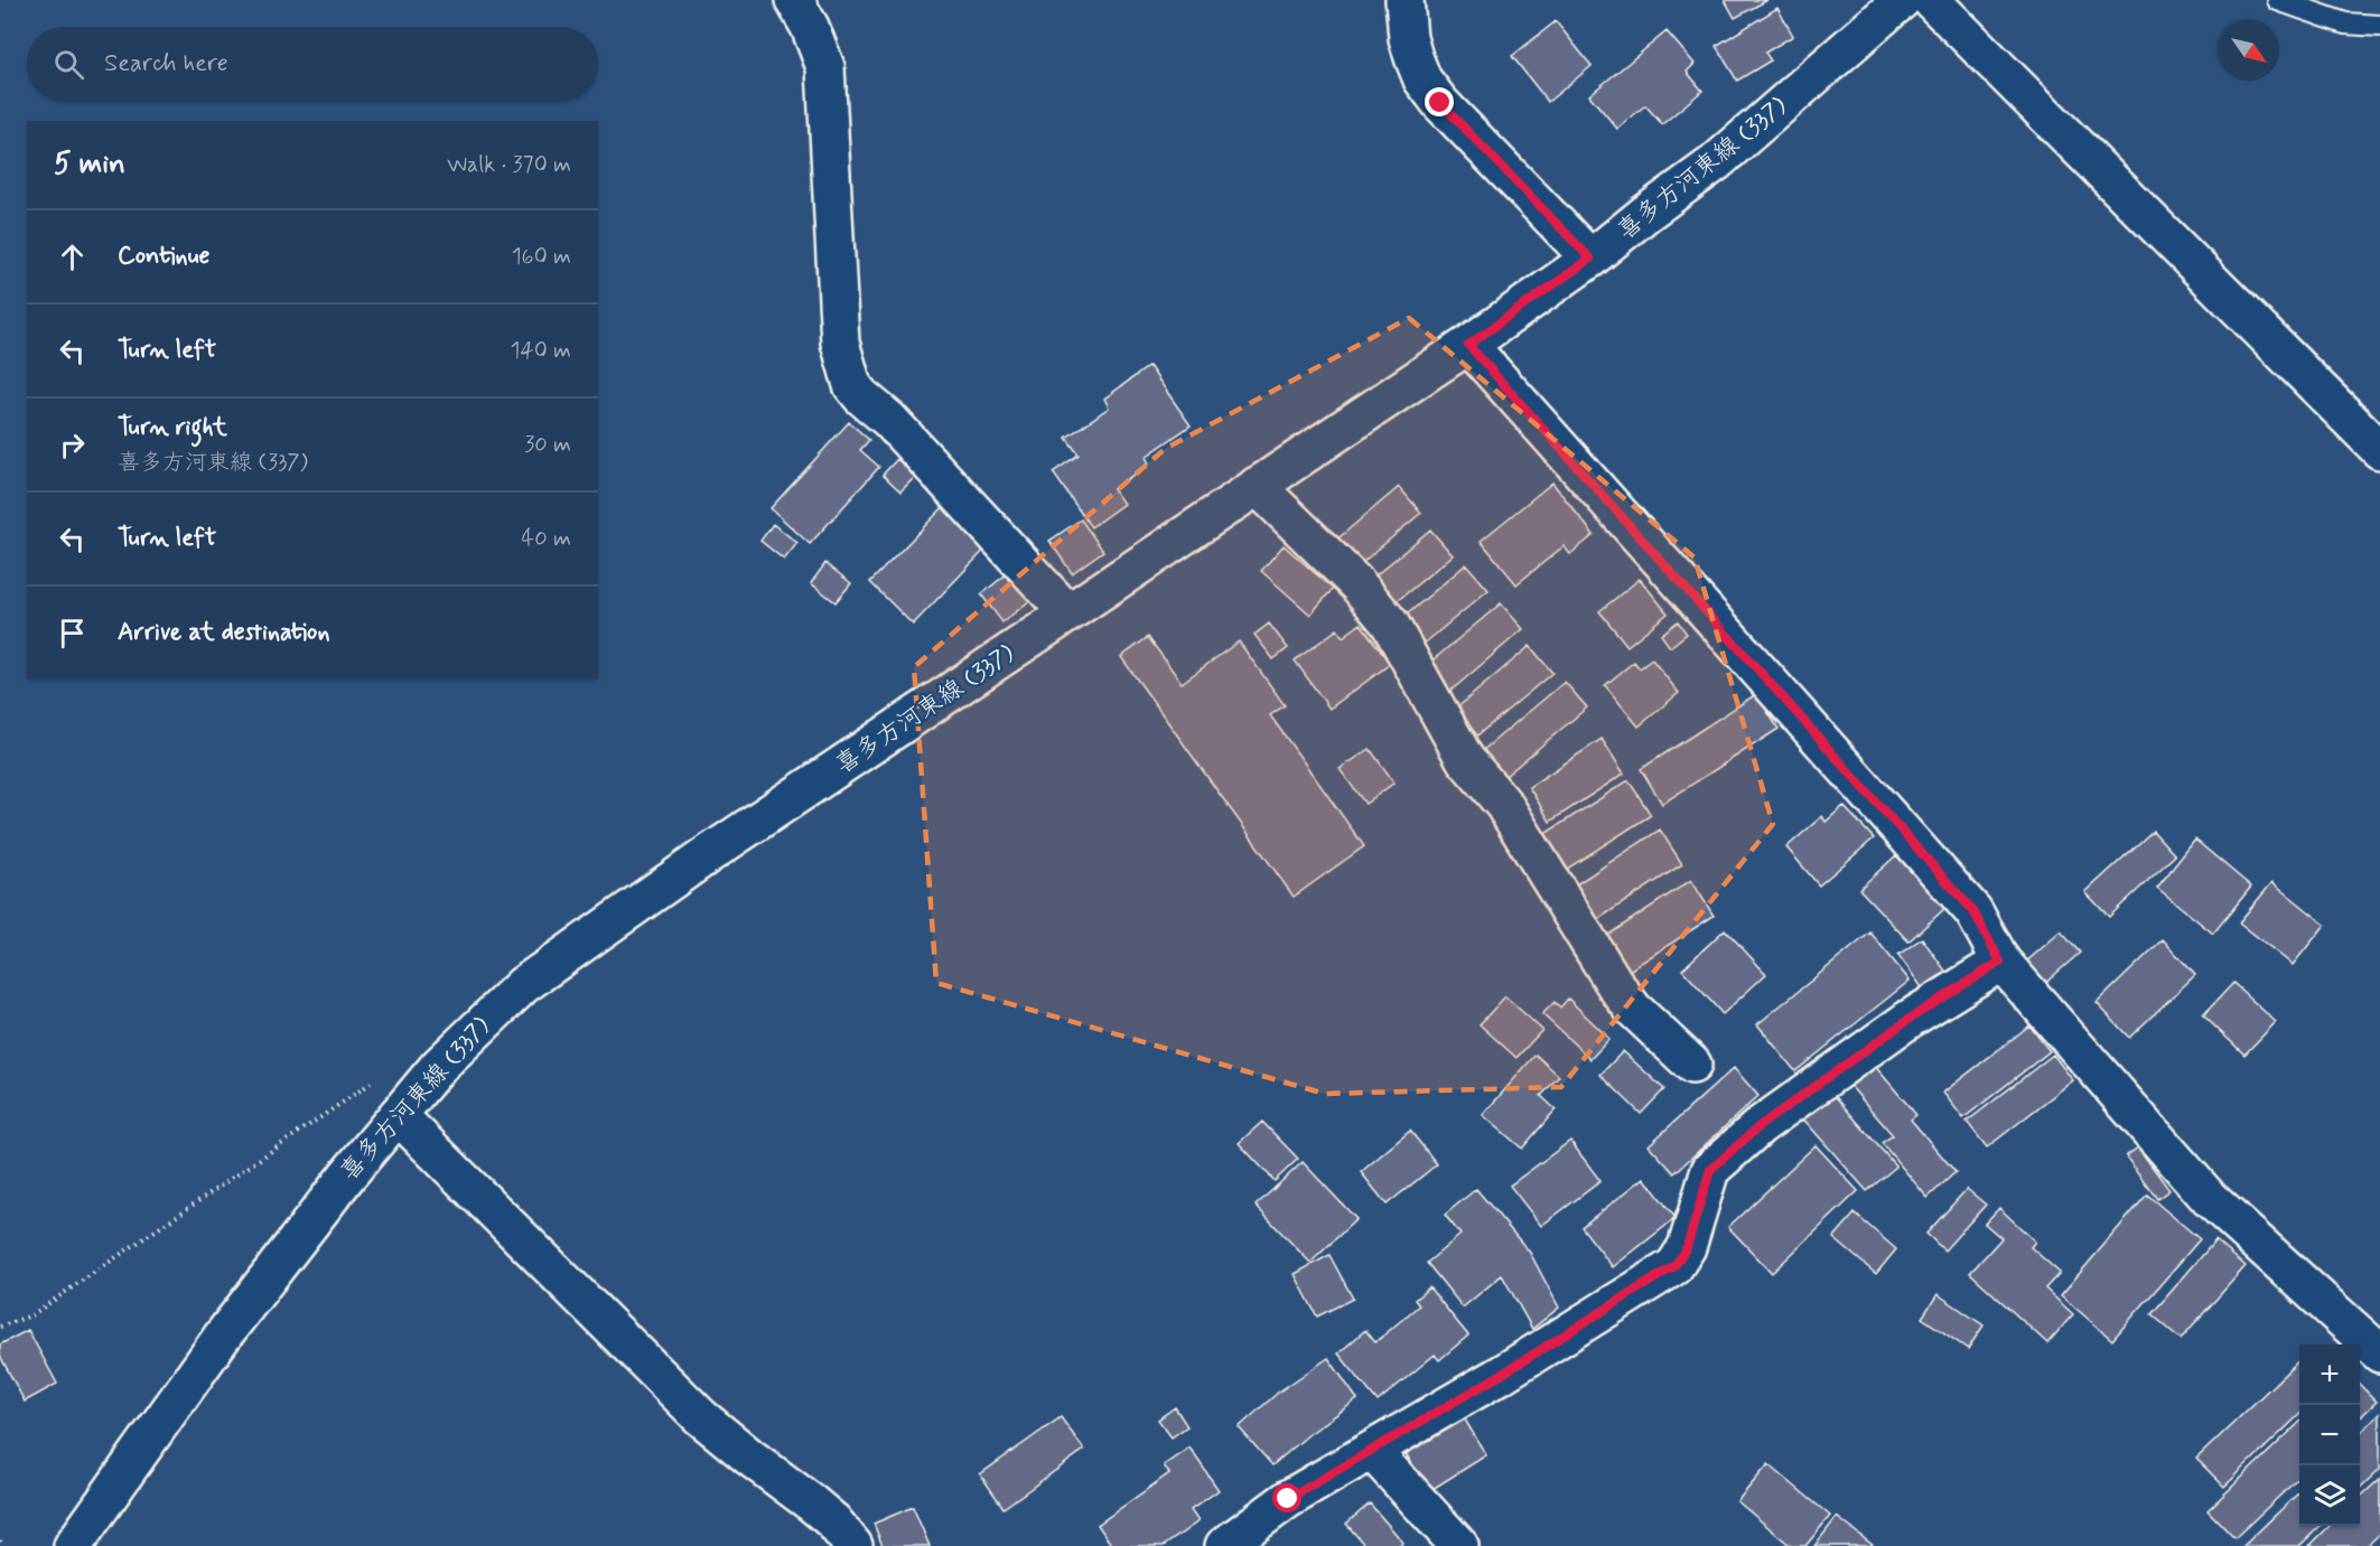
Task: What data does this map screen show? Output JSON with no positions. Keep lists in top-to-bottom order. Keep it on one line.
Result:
{"streets":{"street":["喜多方河東線 (337)"]},"north":"bottom right","page":{"search":"Search here","heading":["5 min","Walk · 370 m"],"list":[["Continue","160 m"],["Turn left","140 m"],["Turn right","喜多方河東線 (337)","30 m"],["Turn left","40 m"],"Arrive at destination"],"map_buttons":["+","−"]}}
